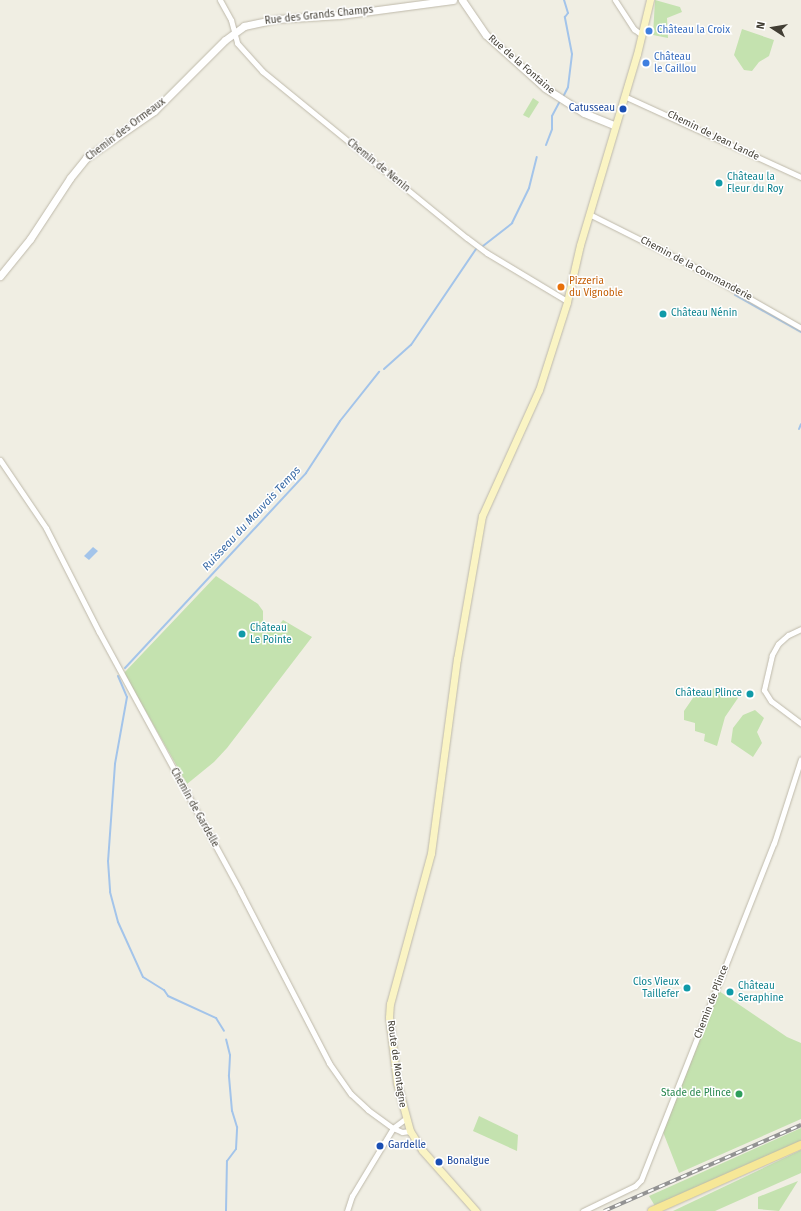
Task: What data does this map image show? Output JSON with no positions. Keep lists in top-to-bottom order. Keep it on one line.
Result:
{"streets":{"main road":["Route de Montagne"],"street":["Rue des Grands Champs","Rue de la Fontaine","Chemin des Ormeaux","Chemin de Jean Lande","Chemin de Nenin","Chemin de la Commanderie","Chemin de Gardelle","Chemin de Plince"]},"crossings":[["Rue des Grands Champs","Chemin des Ormeaux"],["Rue des Grands Champs","Chemin de Nenin"],["Rue de la Fontaine","Route de Montagne"],["Chemin des Ormeaux","Chemin de Nenin"],["Chemin de Jean Lande","Route de Montagne"],["Chemin de Nenin","Route de Montagne"],["Chemin de la Commanderie","Route de Montagne"],["Chemin de Gardelle","Route de Montagne"]],"water":["Ruisseau du Mauvais Temps"],"places":["Château la Croix","Château le Caillou","Catusseau","Château la Fleur du Roy","Pizzeria du Vignoble","Château Nénin","Château Le Pointe","Château Plince","Clos Vieux Taillefer","Château Seraphine","Stade de Plince","Gardelle","Bonalgue"],"north":"left"}
